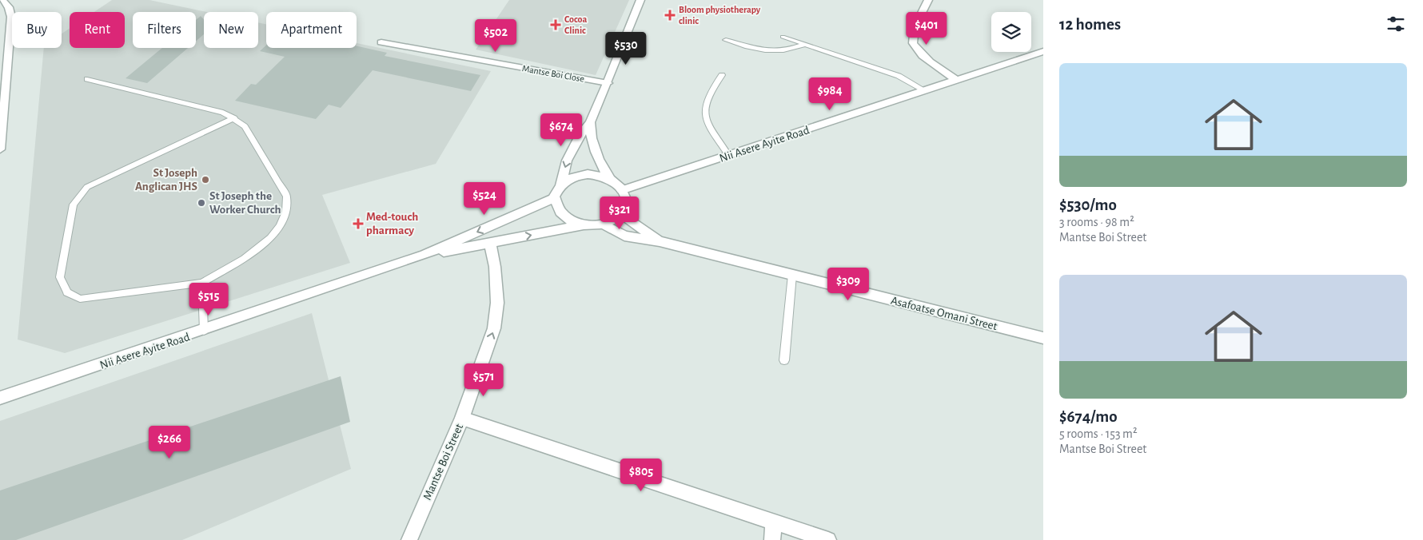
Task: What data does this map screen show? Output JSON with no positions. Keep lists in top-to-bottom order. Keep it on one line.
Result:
{"streets":{"street":["Mantse Boi Close","Nii Asere Ayite Road","Asafoatse Omani Street","Mantse Boi Street"]},"crossings":[["Nii Asere Ayite Road","Asafoatse Omani Street"],["Nii Asere Ayite Road","Mantse Boi Street"]],"one_way":["Mantse Boi Street"],"places":{"health":["Bloom physiotherapy clinic","Cocoa Clinic","Med-touch pharmacy"],"other":["St Joseph Anglican JHS","St Joseph the Worker Church"]},"page":{"heading":"12 homes","price":["$401","$502","$530","$984","$674","$524","$321","$309","$515","$571","$266","$805"],"chip":["Buy","Rent","Filters","New","Apartment"],"list":[{"name":"$530/mo","note":"3 rooms · 98 m² · Mantse Boi Street"},{"name":"$674/mo","note":"5 rooms · 153 m² · Mantse Boi Street"}]}}
